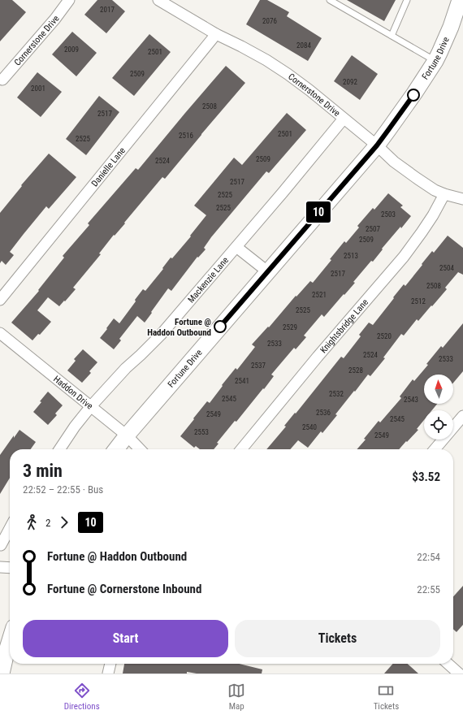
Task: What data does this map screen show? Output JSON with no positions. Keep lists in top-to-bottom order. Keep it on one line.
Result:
{"streets":{"street":["Cornerstone Drive","Fortune Drive","Danielle Lane","Mackenzie Lane","Knightsbridge Lane","Haddon Drive"]},"crossings":[["Cornerstone Drive","Fortune Drive"],["Cornerstone Drive","Danielle Lane"],["Cornerstone Drive","Mackenzie Lane"],["Cornerstone Drive","Knightsbridge Lane"],["Fortune Drive","Haddon Drive"],["Mackenzie Lane","Haddon Drive"]],"places":["Fortune @ Haddon Outbound"],"lines":["bus line 10"],"house_numbers":["2017","2076","2084","2009","2501","2509","2092","2001","2508","2517","2501","2516","2525","2509","2524","2517","2525","2525","2503","2507","2509","2513","2504","2517","2508","2521","2512","2525","2529","2520","2533","2524","2533","2537","2528","2541","2532","2545","2543","2536","2549","2545","2540","2553","2549"],"north":"top","page":{"on_map":"10","heading":["3 min","22:52 – 22:55 · Bus","$3.52"],"legs":["2","10"],"list":[{"name":"Fortune @ Haddon Outbound","value":"22:54"},{"name":"Fortune @ Cornerstone Inbound","value":"22:55"}],"buttons":["Start","Tickets"],"tabs":["Directions","Map","Tickets"]}}
